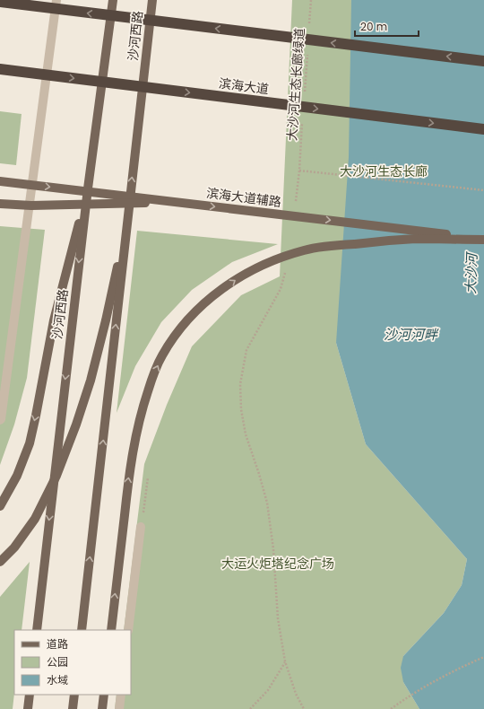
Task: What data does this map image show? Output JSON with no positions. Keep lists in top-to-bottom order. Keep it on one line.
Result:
{"streets":{"highway":["滨海大道"],"main road":["沙河西路","滨海大道辅路"],"path":["大沙河生态长廊绿道"]},"water":["大沙河","沙河河畔"],"parks":["大沙河生态长廊","大运火炬塔纪念广场"],"legend":["道路","公园","水域"],"scale_bar":"20 m"}
